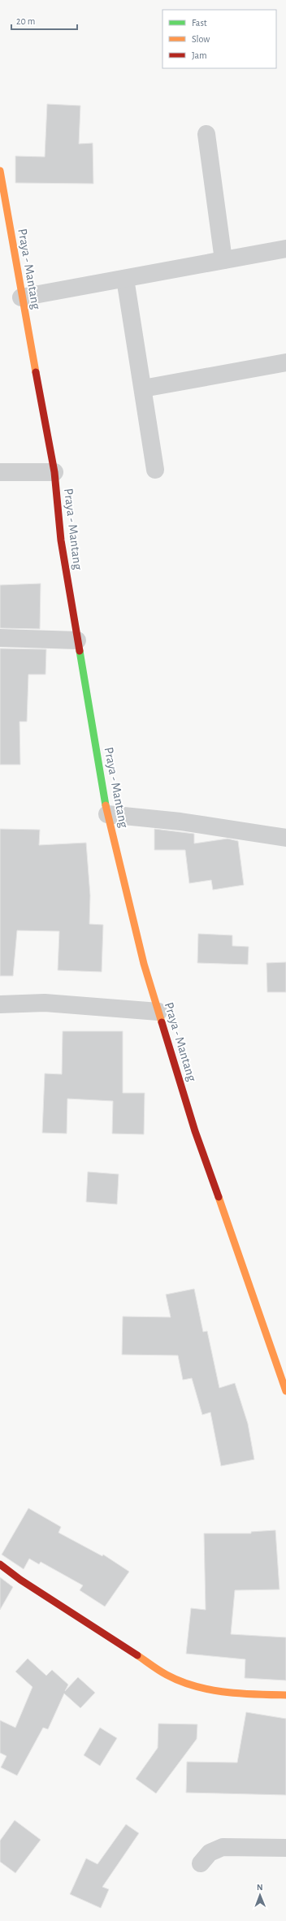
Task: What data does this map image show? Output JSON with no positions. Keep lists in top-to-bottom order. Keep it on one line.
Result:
{"streets":{"main road":["Praya - Mantang"]},"legend":["Fast","Slow","Jam"],"scale_bar":"20 m","north":"top"}
